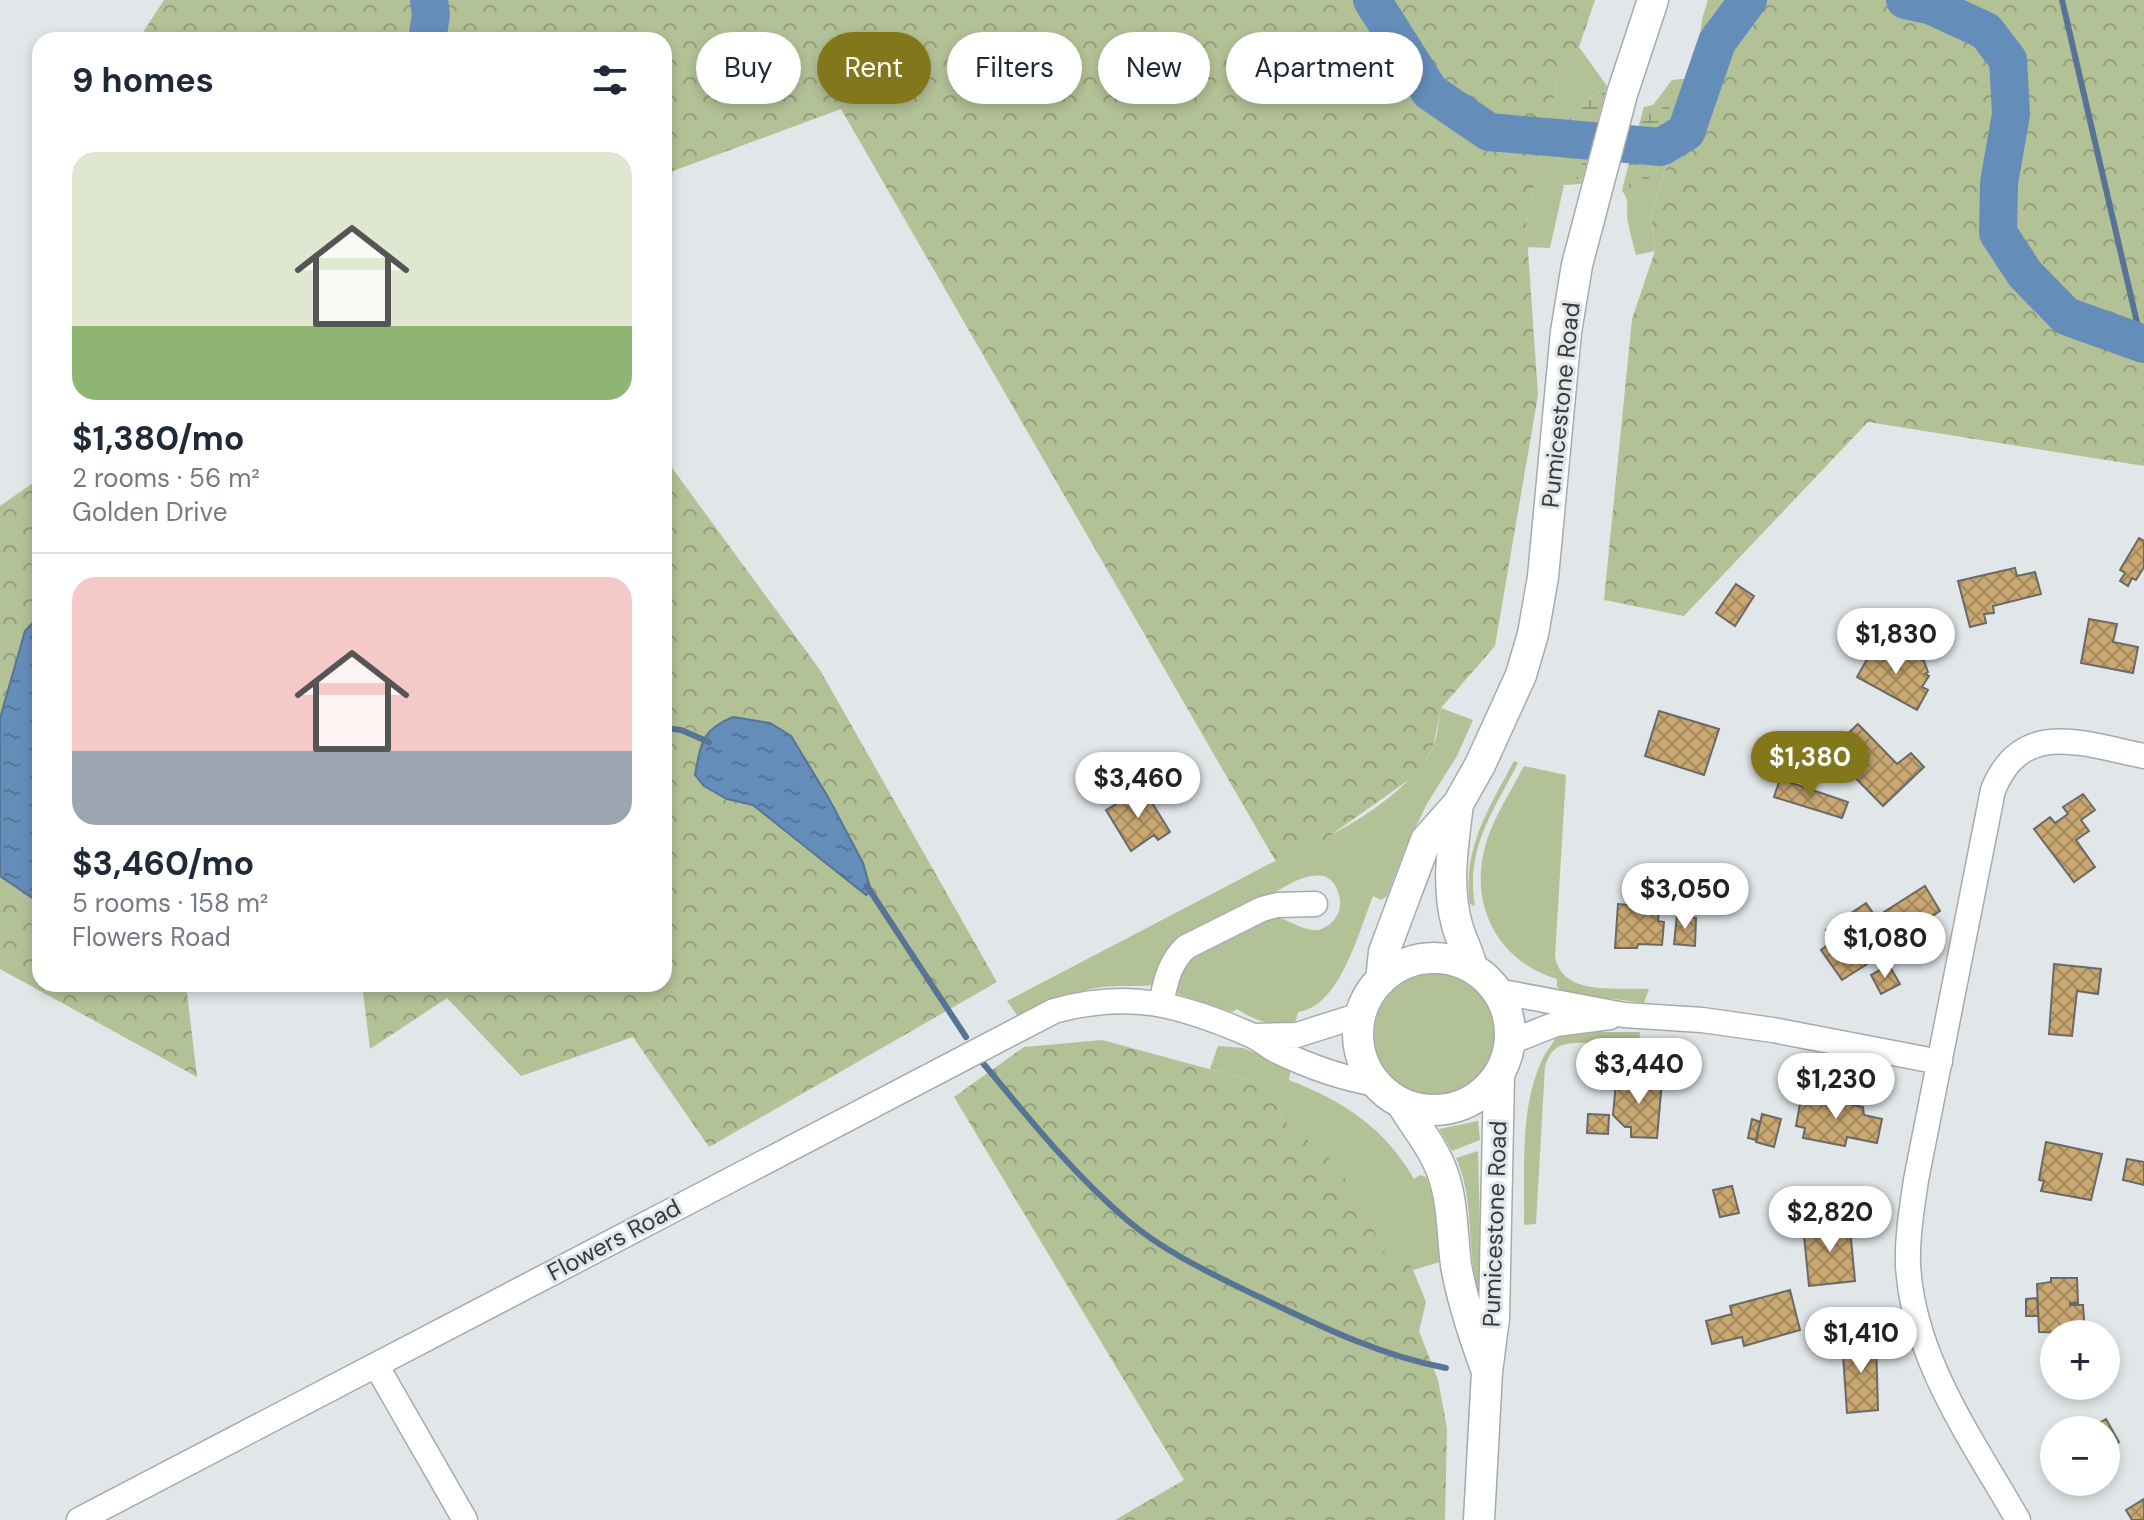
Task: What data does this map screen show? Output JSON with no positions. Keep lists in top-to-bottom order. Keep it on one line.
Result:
{"streets":{"main road":["Pumicestone Road"],"street":["Flowers Road"]},"crossings":[["Pumicestone Road","Flowers Road"]],"page":{"chip":["Buy","Rent","Filters","New","Apartment"],"heading":"9 homes","list":[{"name":"$1,380/mo","note":"2 rooms · 56 m² · Golden Drive"},{"name":"$3,460/mo","note":"5 rooms · 158 m² · Flowers Road"}],"price":["$1,830","$1,380","$3,460","$3,050","$1,080","$3,440","$1,230","$2,820","$1,410"],"map_buttons":["+","−"]}}
